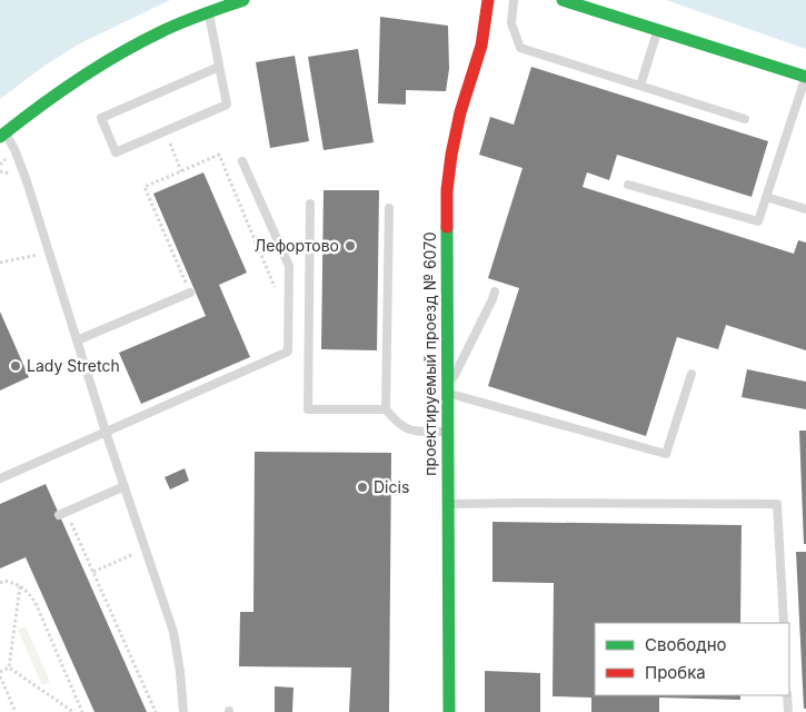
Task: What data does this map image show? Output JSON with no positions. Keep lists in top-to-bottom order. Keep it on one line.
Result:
{"streets":{"street":["проектируемый проезд № 6070"]},"places":["Лефортово","Lady Stretch","Dicis"],"legend":["Свободно","Пробка"]}
